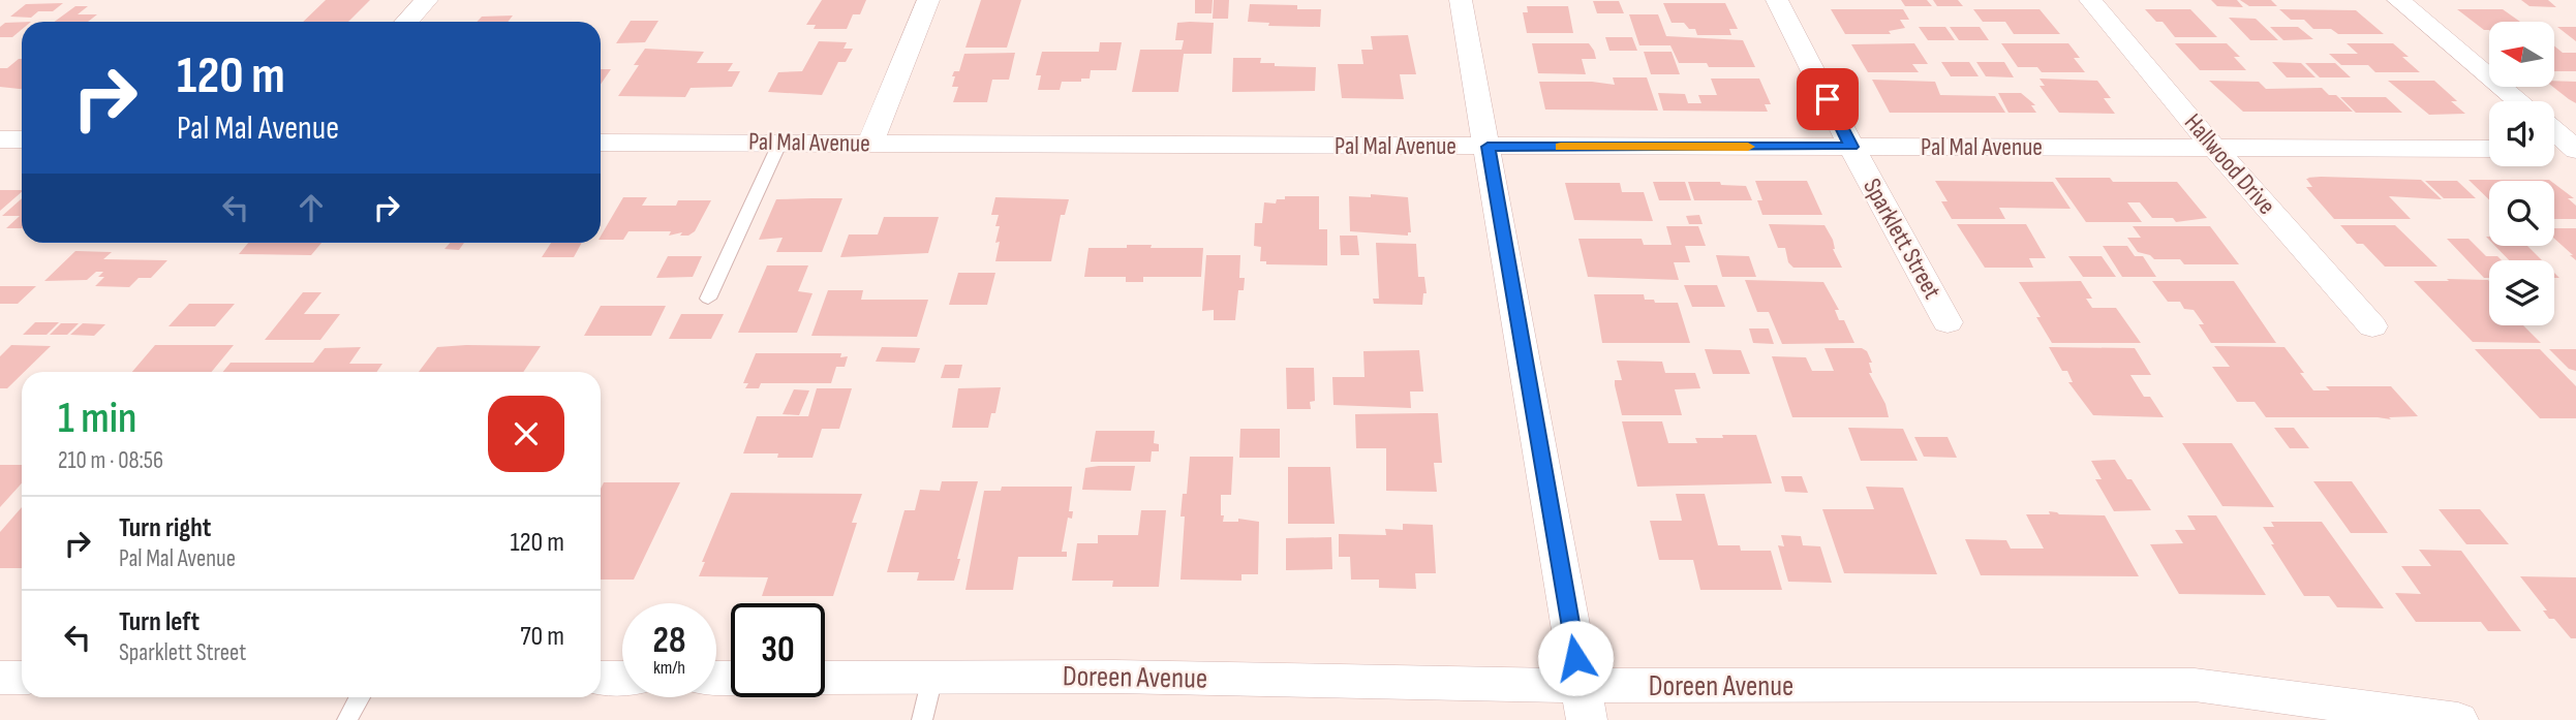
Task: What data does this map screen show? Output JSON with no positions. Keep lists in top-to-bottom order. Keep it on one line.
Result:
{"streets":{"street":["Pal Mal Avenue","Hallwood Drive","Sparklett Street","Doreen Avenue"]},"crossings":[["Pal Mal Avenue","Hallwood Drive"],["Pal Mal Avenue","Sparklett Street"]],"north":"left","page":{"turn":["120 m","Pal Mal Avenue"],"heading":["1 min","210 m · 08:56"],"list":[{"name":"Turn right","note":"Pal Mal Avenue","value":"120 m"},{"name":"Turn left","note":"Sparklett Street","value":"70 m"}],"speed":"28 km/h","limit":"30"}}
